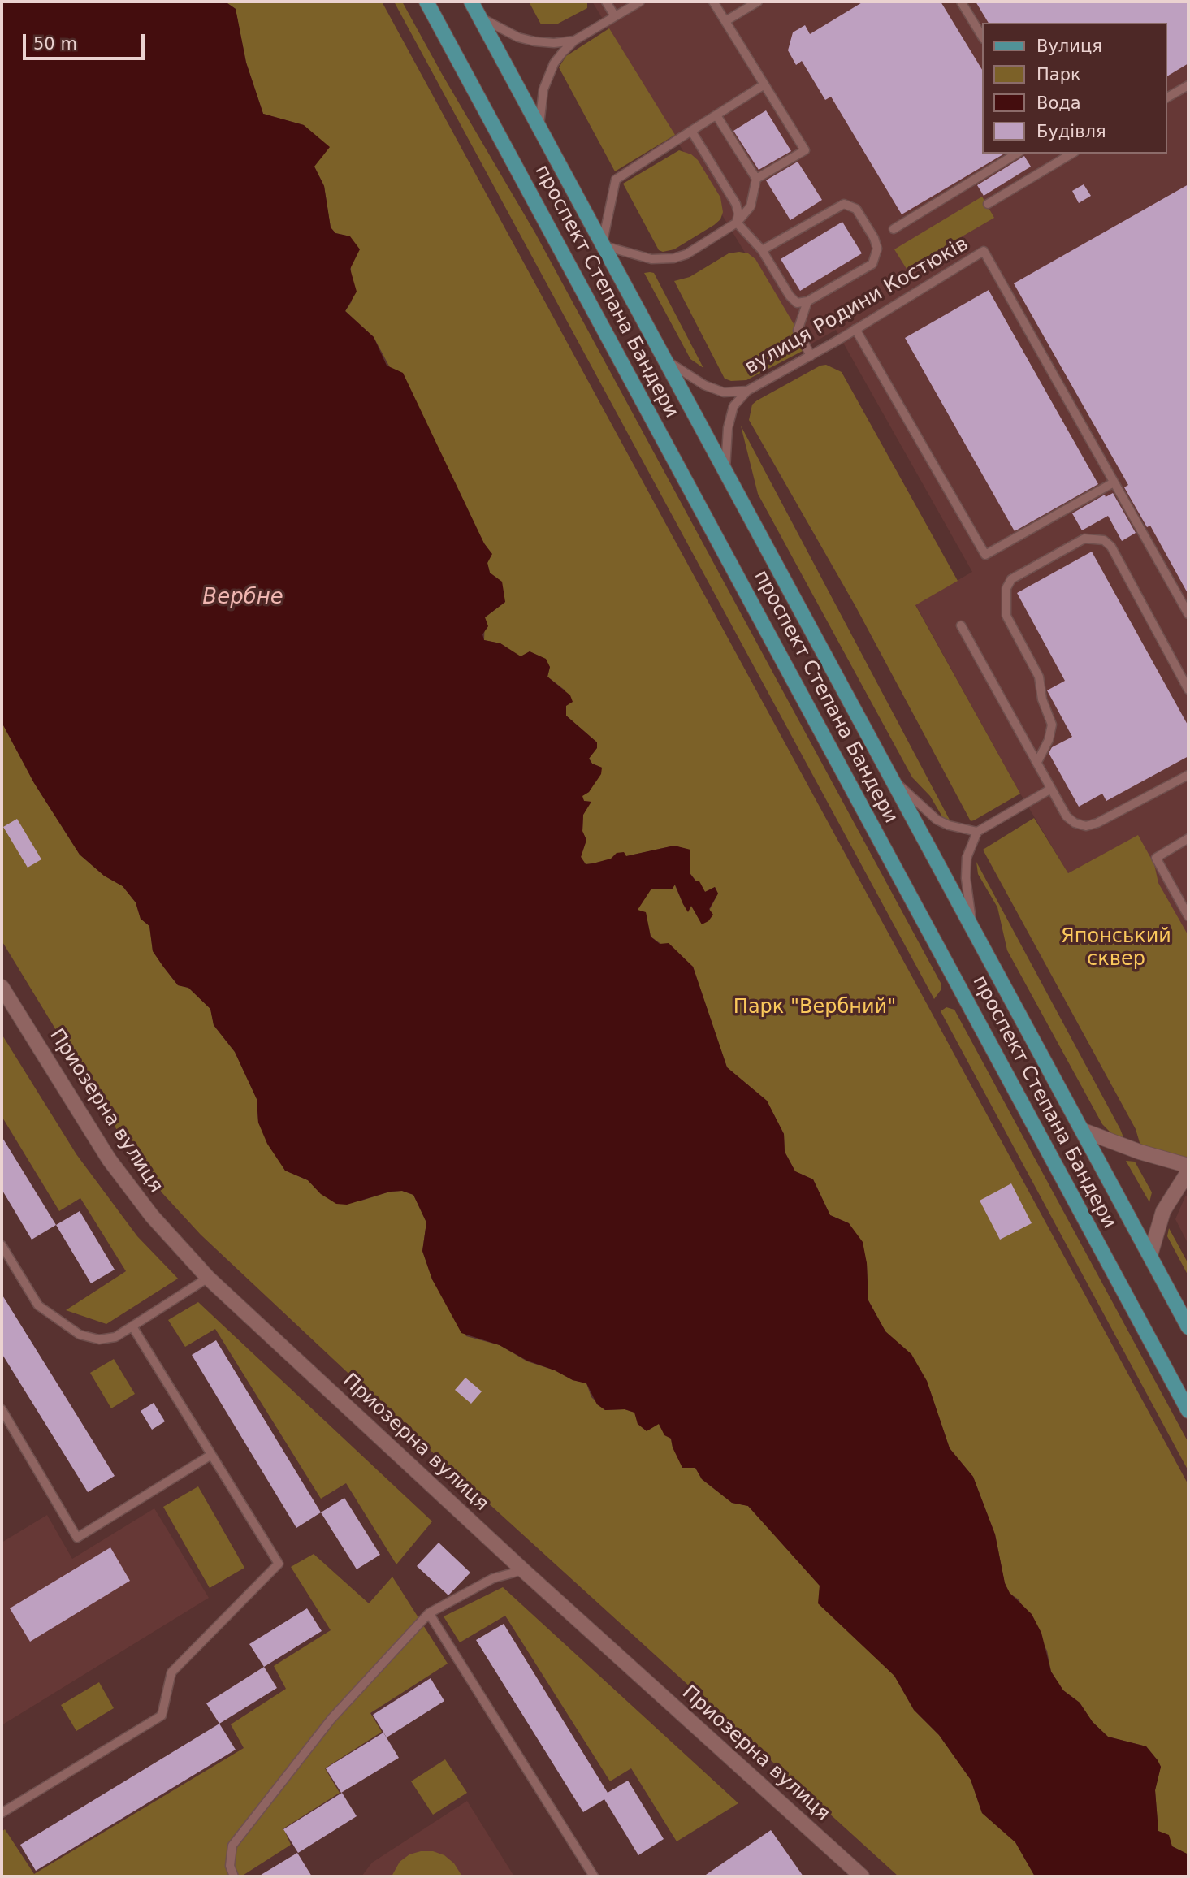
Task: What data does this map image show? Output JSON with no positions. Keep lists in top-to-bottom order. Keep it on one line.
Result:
{"streets":{"main road":["проспект Степана Бандери"],"street":["Приозерна вулиця"],"lane":["вулиця Родини Костюків"]},"water":["Вербне"],"parks":["Японський сквер","Парк \"Вербний\""],"legend":["Вулиця","Парк","Вода","Будівля"],"scale_bar":"50 m"}
